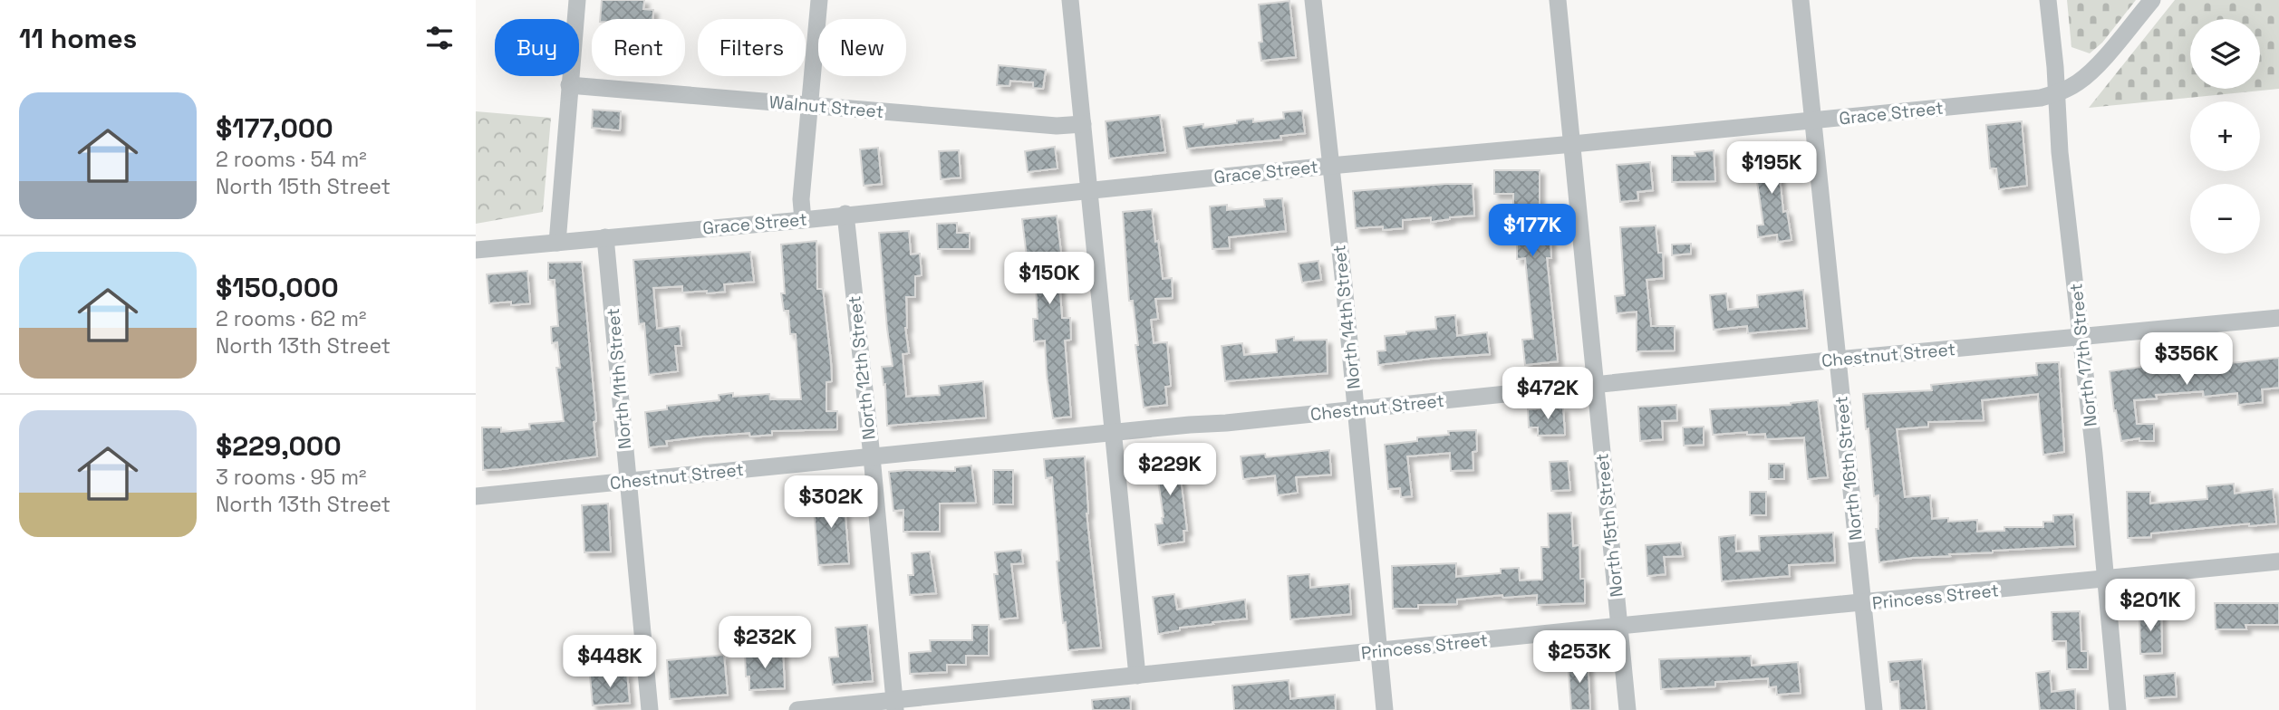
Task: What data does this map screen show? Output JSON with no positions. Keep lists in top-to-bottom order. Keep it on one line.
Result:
{"streets":{"street":["Walnut Street","Grace Street","North 14th Street","Chestnut Street","North 17th Street","North 12th Street","North 11th Street","North 16th Street","North 15th Street","Princess Street"]},"crossings":[["Grace Street","North 14th Street"],["Grace Street","North 17th Street"],["Grace Street","North 12th Street"],["Grace Street","North 11th Street"],["Grace Street","North 16th Street"],["Grace Street","North 15th Street"],["North 14th Street","Chestnut Street"],["North 14th Street","Princess Street"],["Chestnut Street","North 17th Street"],["Chestnut Street","North 12th Street"],["Chestnut Street","North 11th Street"],["Chestnut Street","North 16th Street"],["Chestnut Street","North 15th Street"],["North 17th Street","Princess Street"],["North 12th Street","Princess Street"],["North 16th Street","Princess Street"],["North 15th Street","Princess Street"]],"page":{"heading":"11 homes","map_buttons":["+","−"],"chip":["Buy","Rent","Filters","New"],"list":[{"name":"$177,000","note":"2 rooms · 54 m² · North 15th Street"},{"name":"$150,000","note":"2 rooms · 62 m² · North 13th Street"},{"name":"$229,000","note":"3 rooms · 95 m² · North 13th Street"}],"price":["$195K","$177K","$150K","$356K","$472K","$229K","$302K","$201K","$232K","$253K","$448K"]}}
